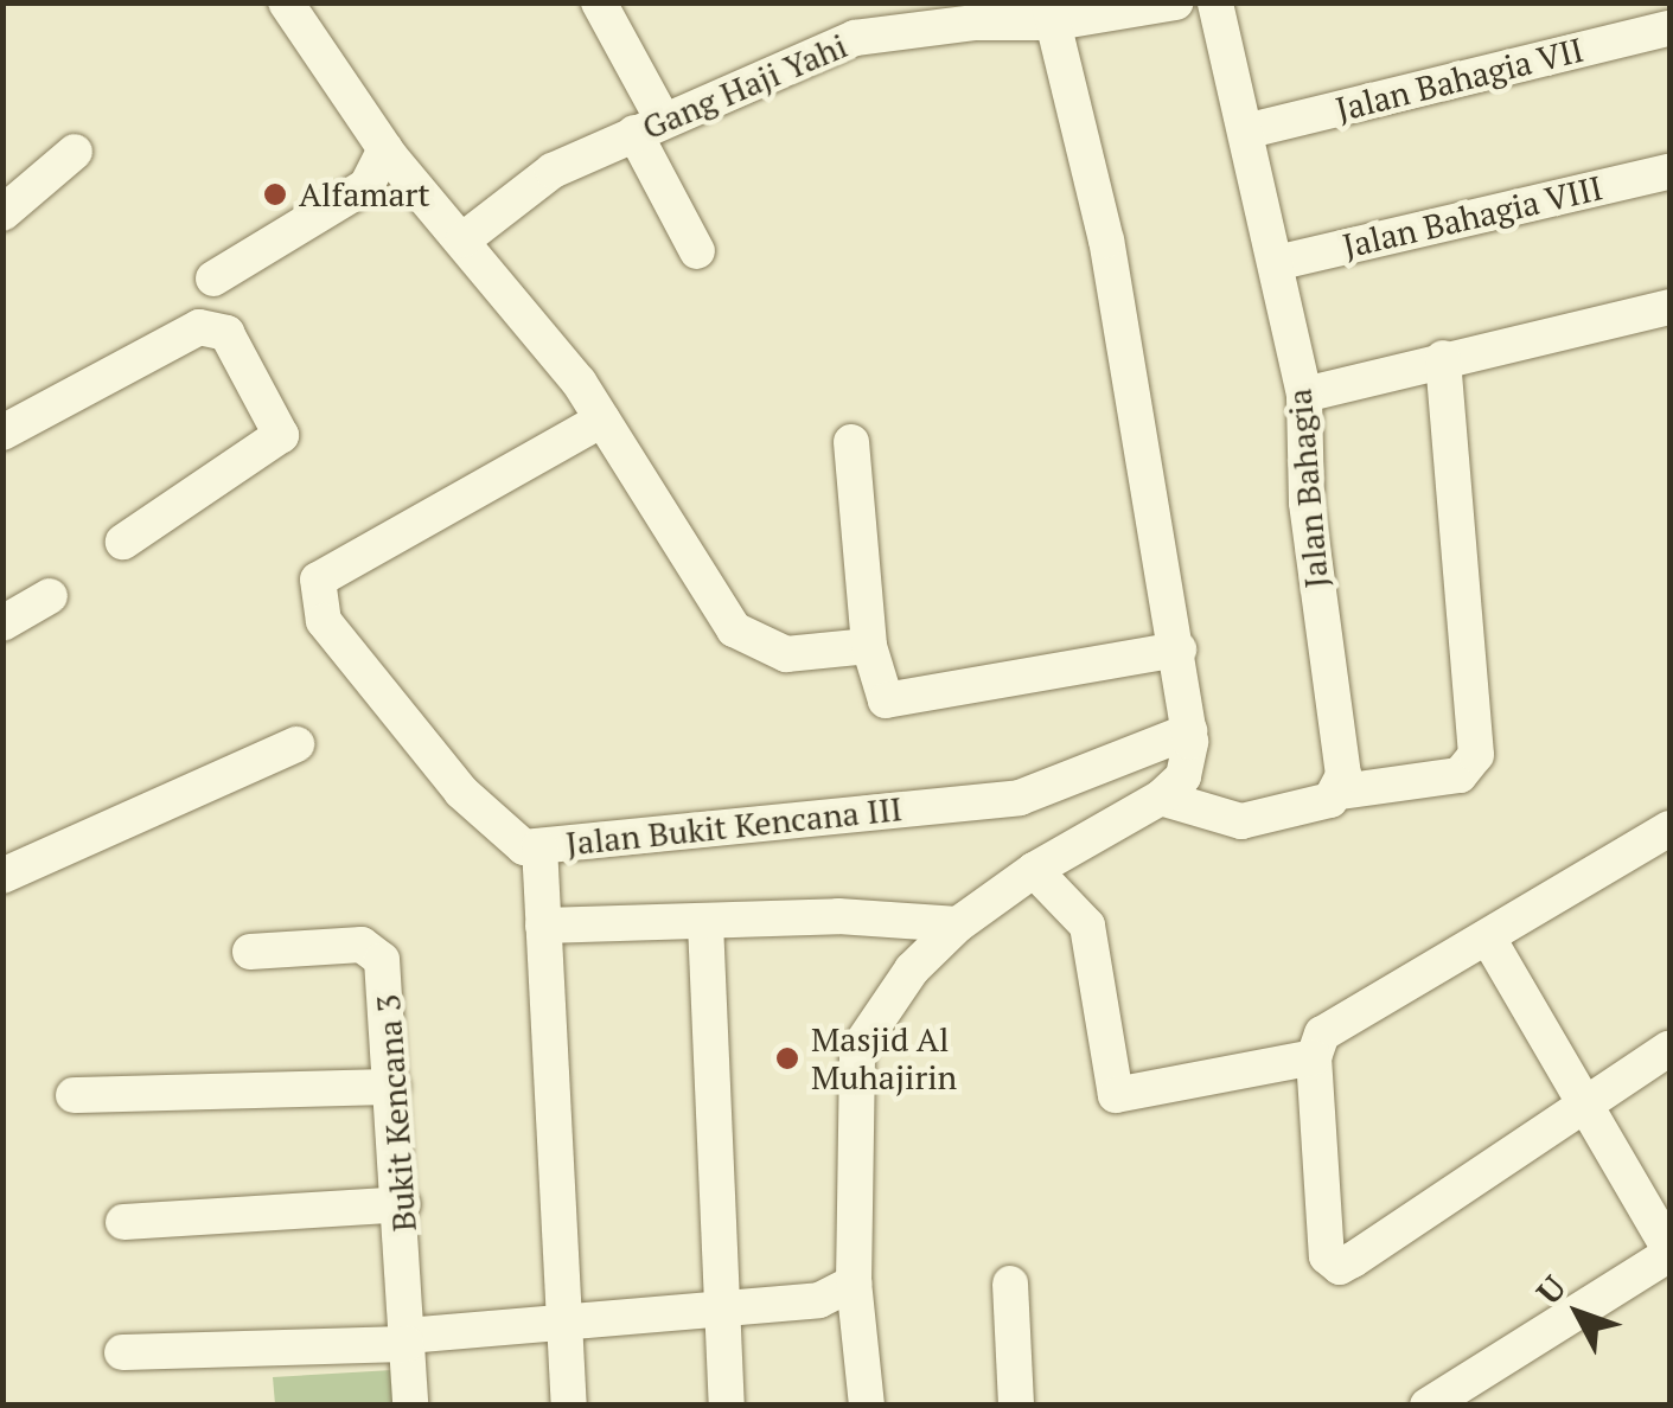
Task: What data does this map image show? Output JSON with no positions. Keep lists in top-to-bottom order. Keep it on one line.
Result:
{"streets":{"street":["Jalan Bahagia VII","Gang Haji Yahi","Jalan Bahagia VIII","Jalan Bahagia","Jalan Bukit Kencana III","Bukit Kencana 3"]},"crossings":[["Jalan Bahagia VII","Jalan Bahagia"],["Jalan Bahagia VIII","Jalan Bahagia"]],"places":["Alfamart","Masjid Al Muhajirin"],"north":"top left"}
